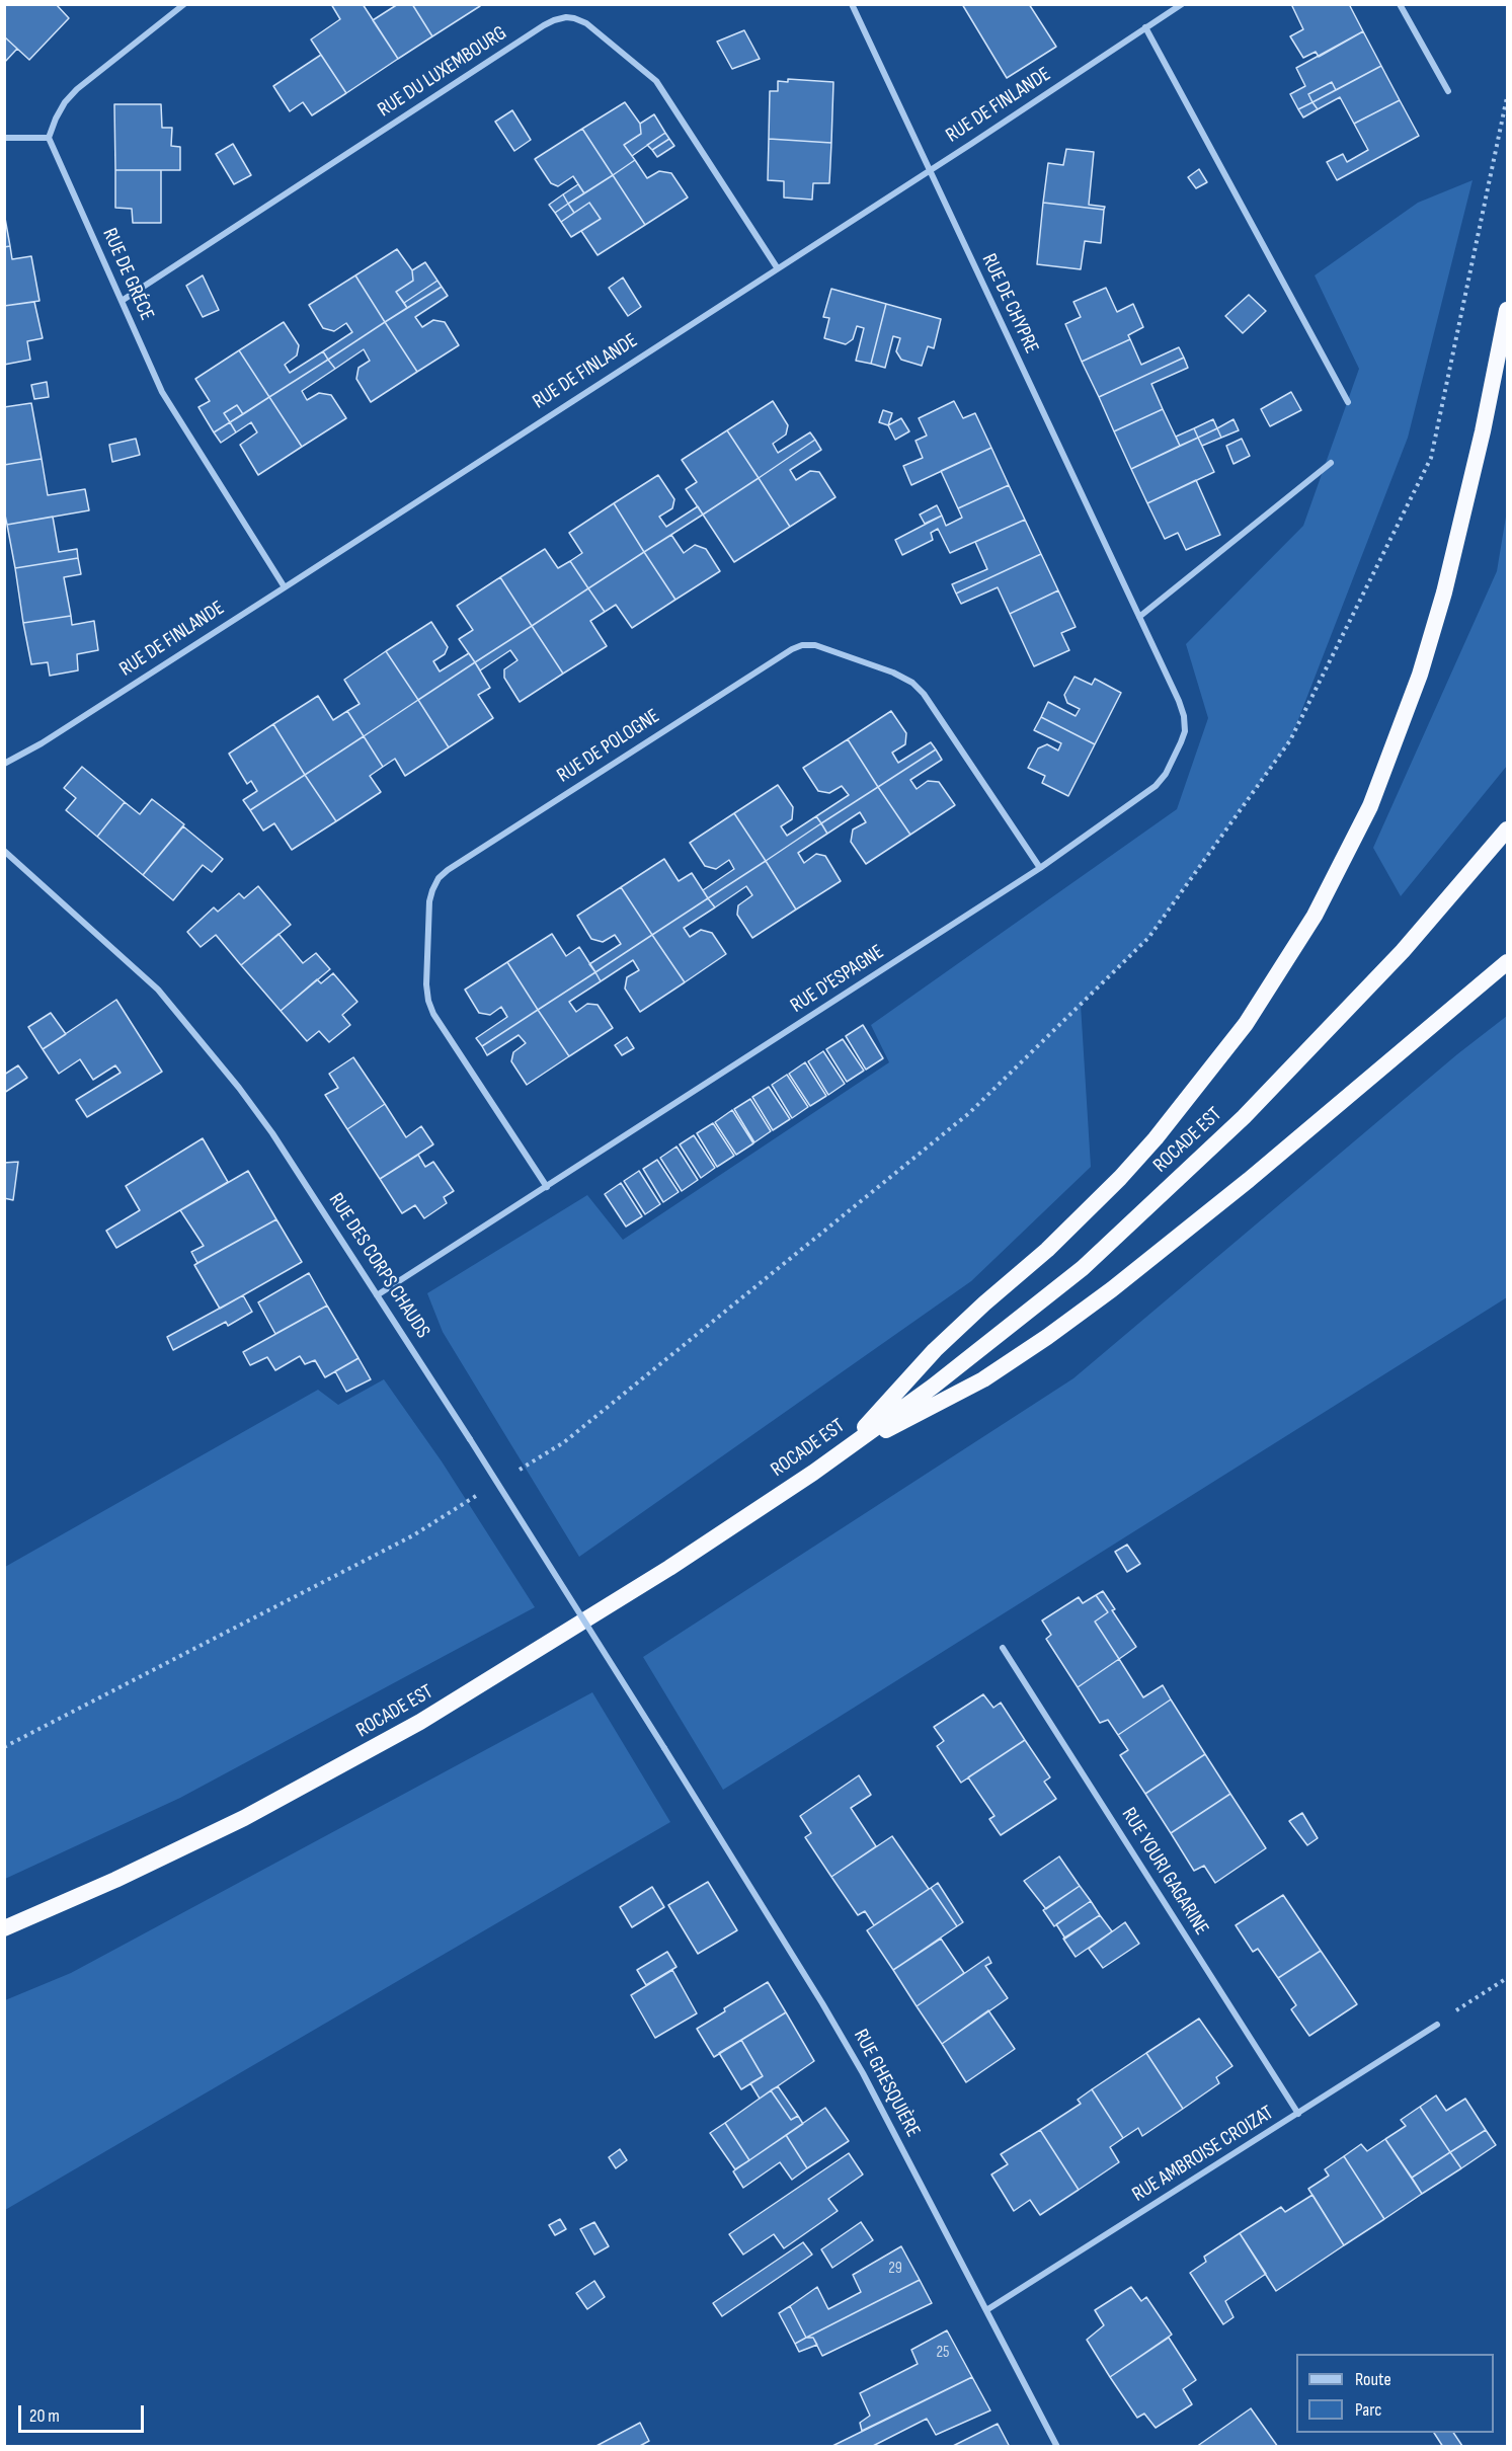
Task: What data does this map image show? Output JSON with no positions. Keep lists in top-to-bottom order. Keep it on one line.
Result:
{"streets":{"highway":["ROCADE EST"],"street":["RUE DU LUXEMBOURG","RUE DE FINLANDE","RUE DE GRÉCE","RUE DE CHYPRE","RUE DE POLOGNE","RUE D'ESPAGNE","RUE DES CORPS CHAUDS","RUE YOURI GAGARINE","RUE GHESQUIÈRE","RUE AMBROISE CROIZAT"]},"crossings":[["RUE DU LUXEMBOURG","RUE DE FINLANDE"],["RUE DU LUXEMBOURG","RUE DE GRÉCE"],["RUE DE FINLANDE","RUE DE GRÉCE"],["RUE DE FINLANDE","RUE DE CHYPRE"],["RUE DE CHYPRE","RUE D'ESPAGNE"],["RUE DE POLOGNE","RUE D'ESPAGNE"],["RUE D'ESPAGNE","RUE DES CORPS CHAUDS"],["RUE DES CORPS CHAUDS","RUE GHESQUIÈRE"],["RUE YOURI GAGARINE","RUE AMBROISE CROIZAT"],["RUE GHESQUIÈRE","RUE AMBROISE CROIZAT"]],"house_numbers":["29","25"],"legend":["Route","Parc"],"scale_bar":"20 m"}
